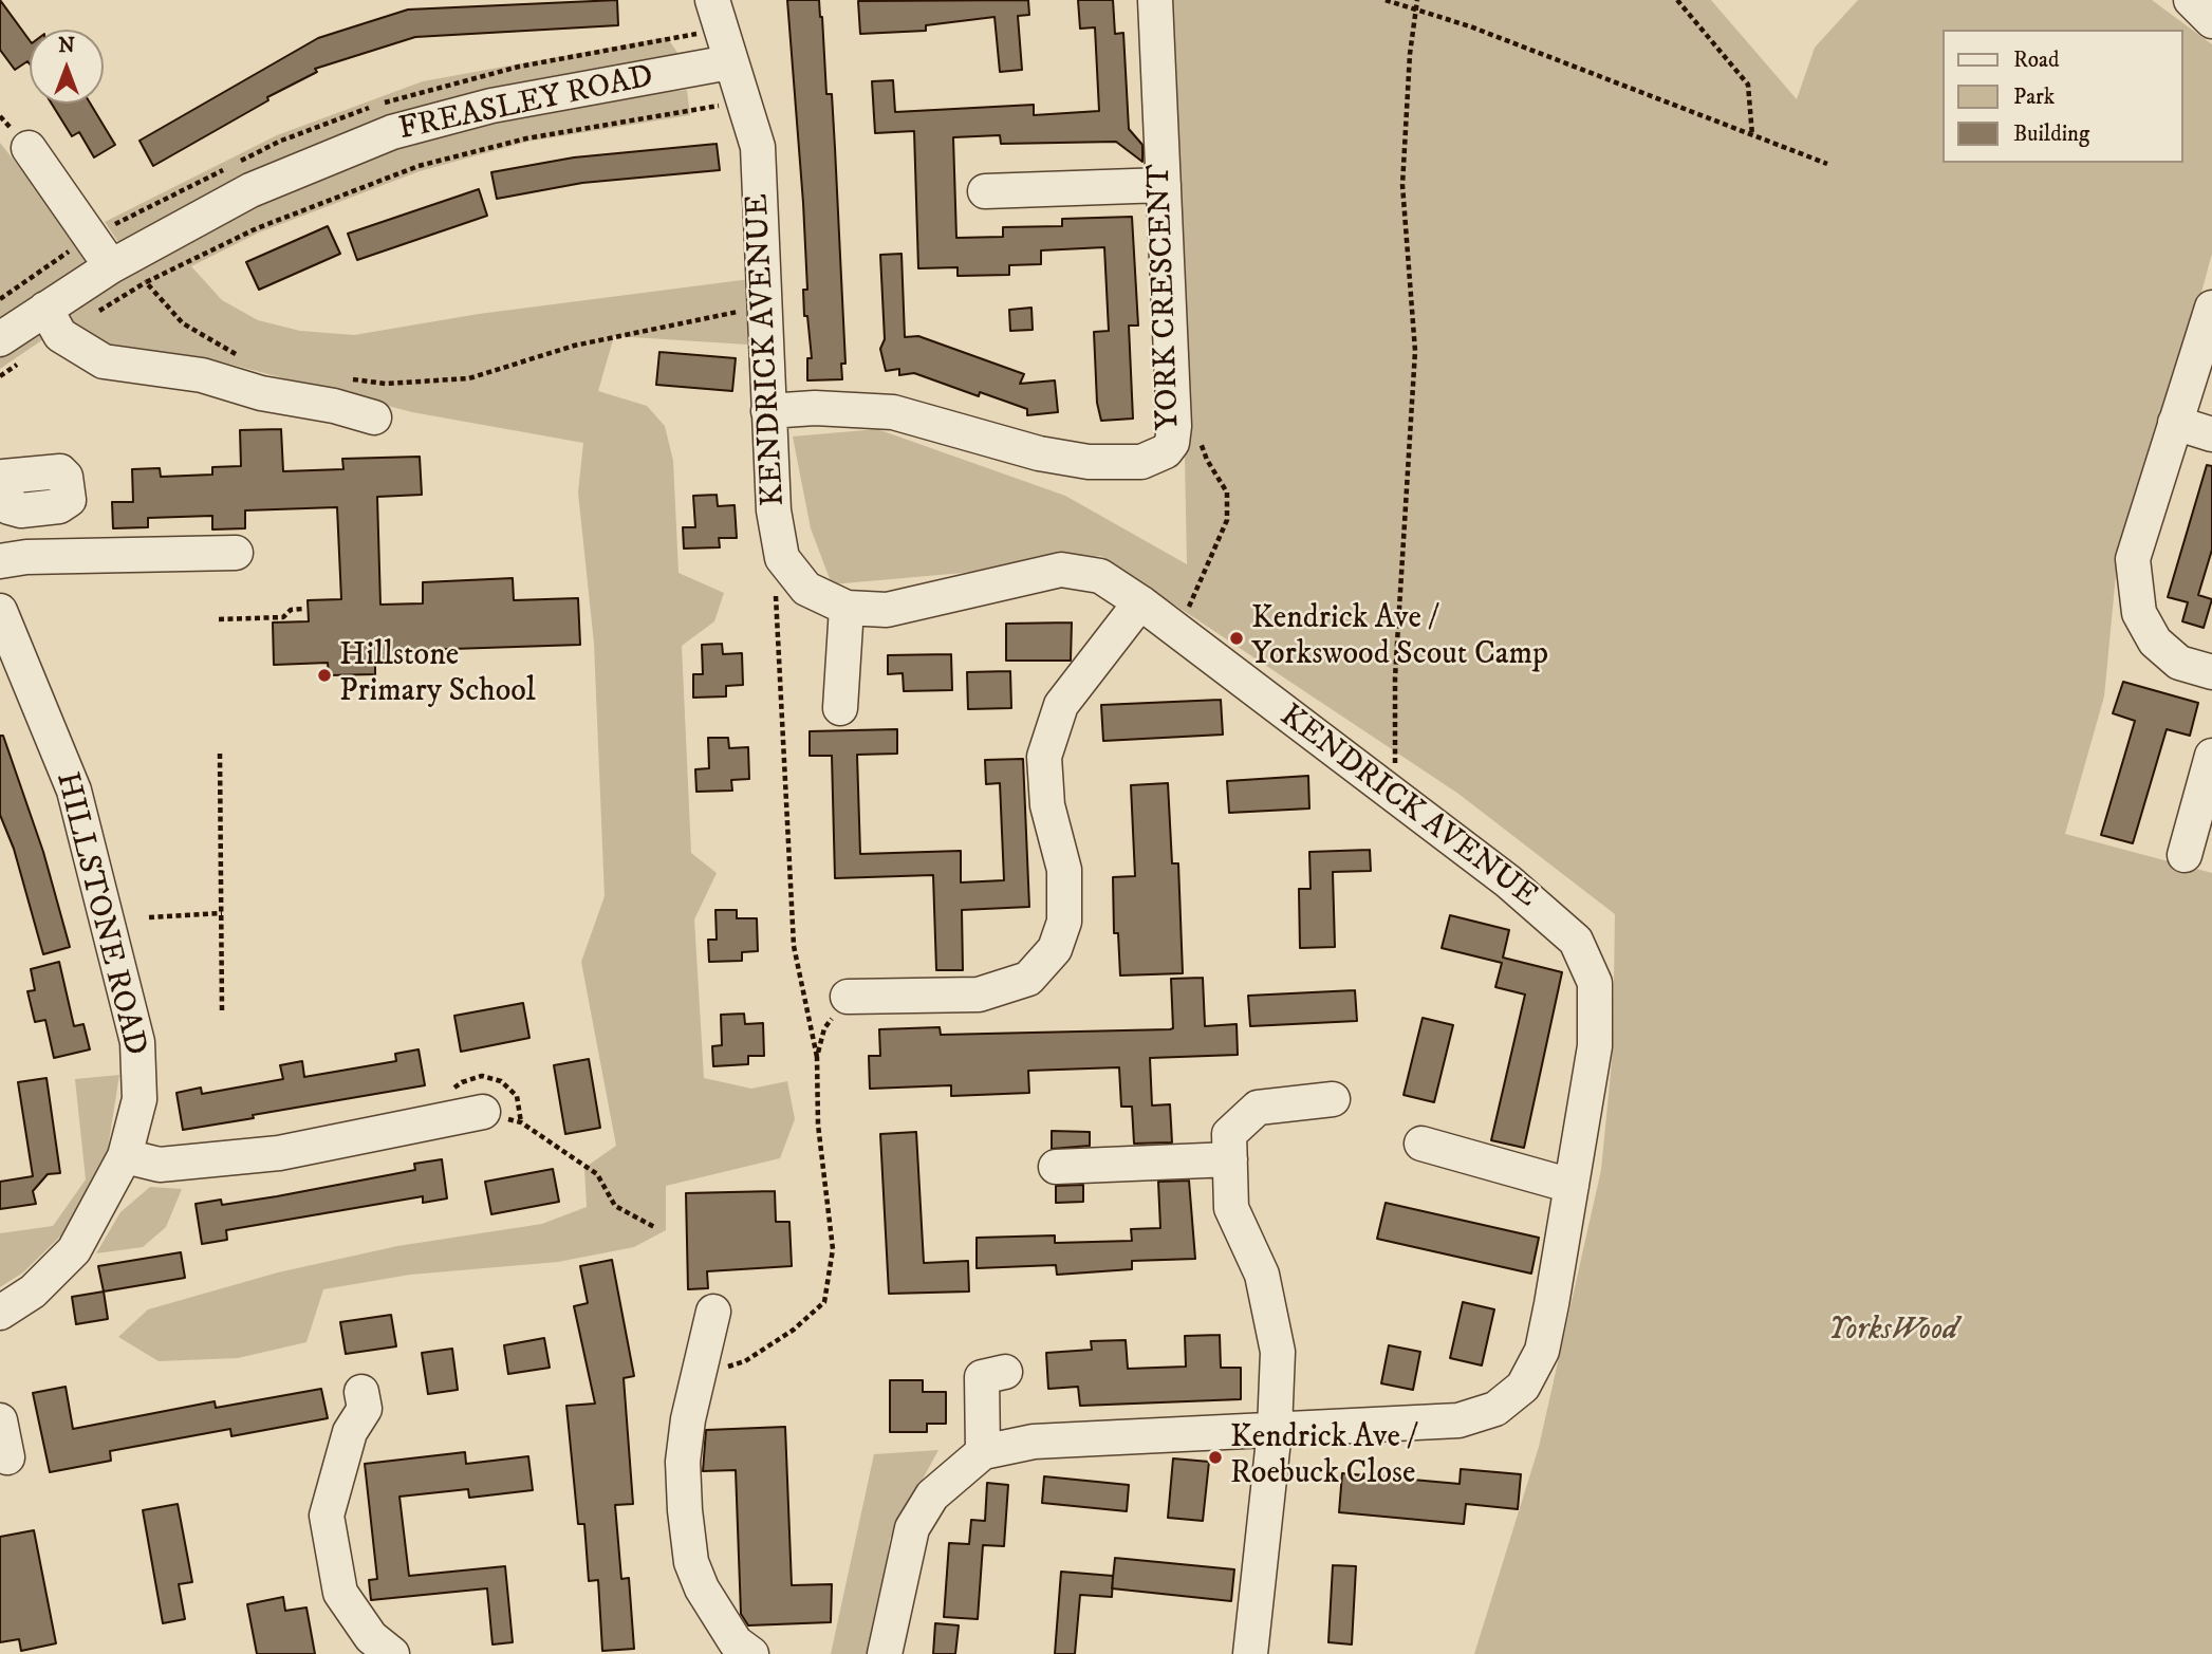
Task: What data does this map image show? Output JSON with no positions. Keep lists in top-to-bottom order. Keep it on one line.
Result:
{"streets":{"street":["FREASLEY ROAD","YORK CRESCENT","KENDRICK AVENUE","HILLSTONE ROAD"]},"crossings":[["FREASLEY ROAD","KENDRICK AVENUE"],["YORK CRESCENT","KENDRICK AVENUE"]],"parks":["YorksWood"],"places":["Kendrick Ave / Yorkswood Scout Camp","Hillstone Primary School","Kendrick Ave / Roebuck Close"],"legend":["Road","Park","Building"],"north":"top"}
